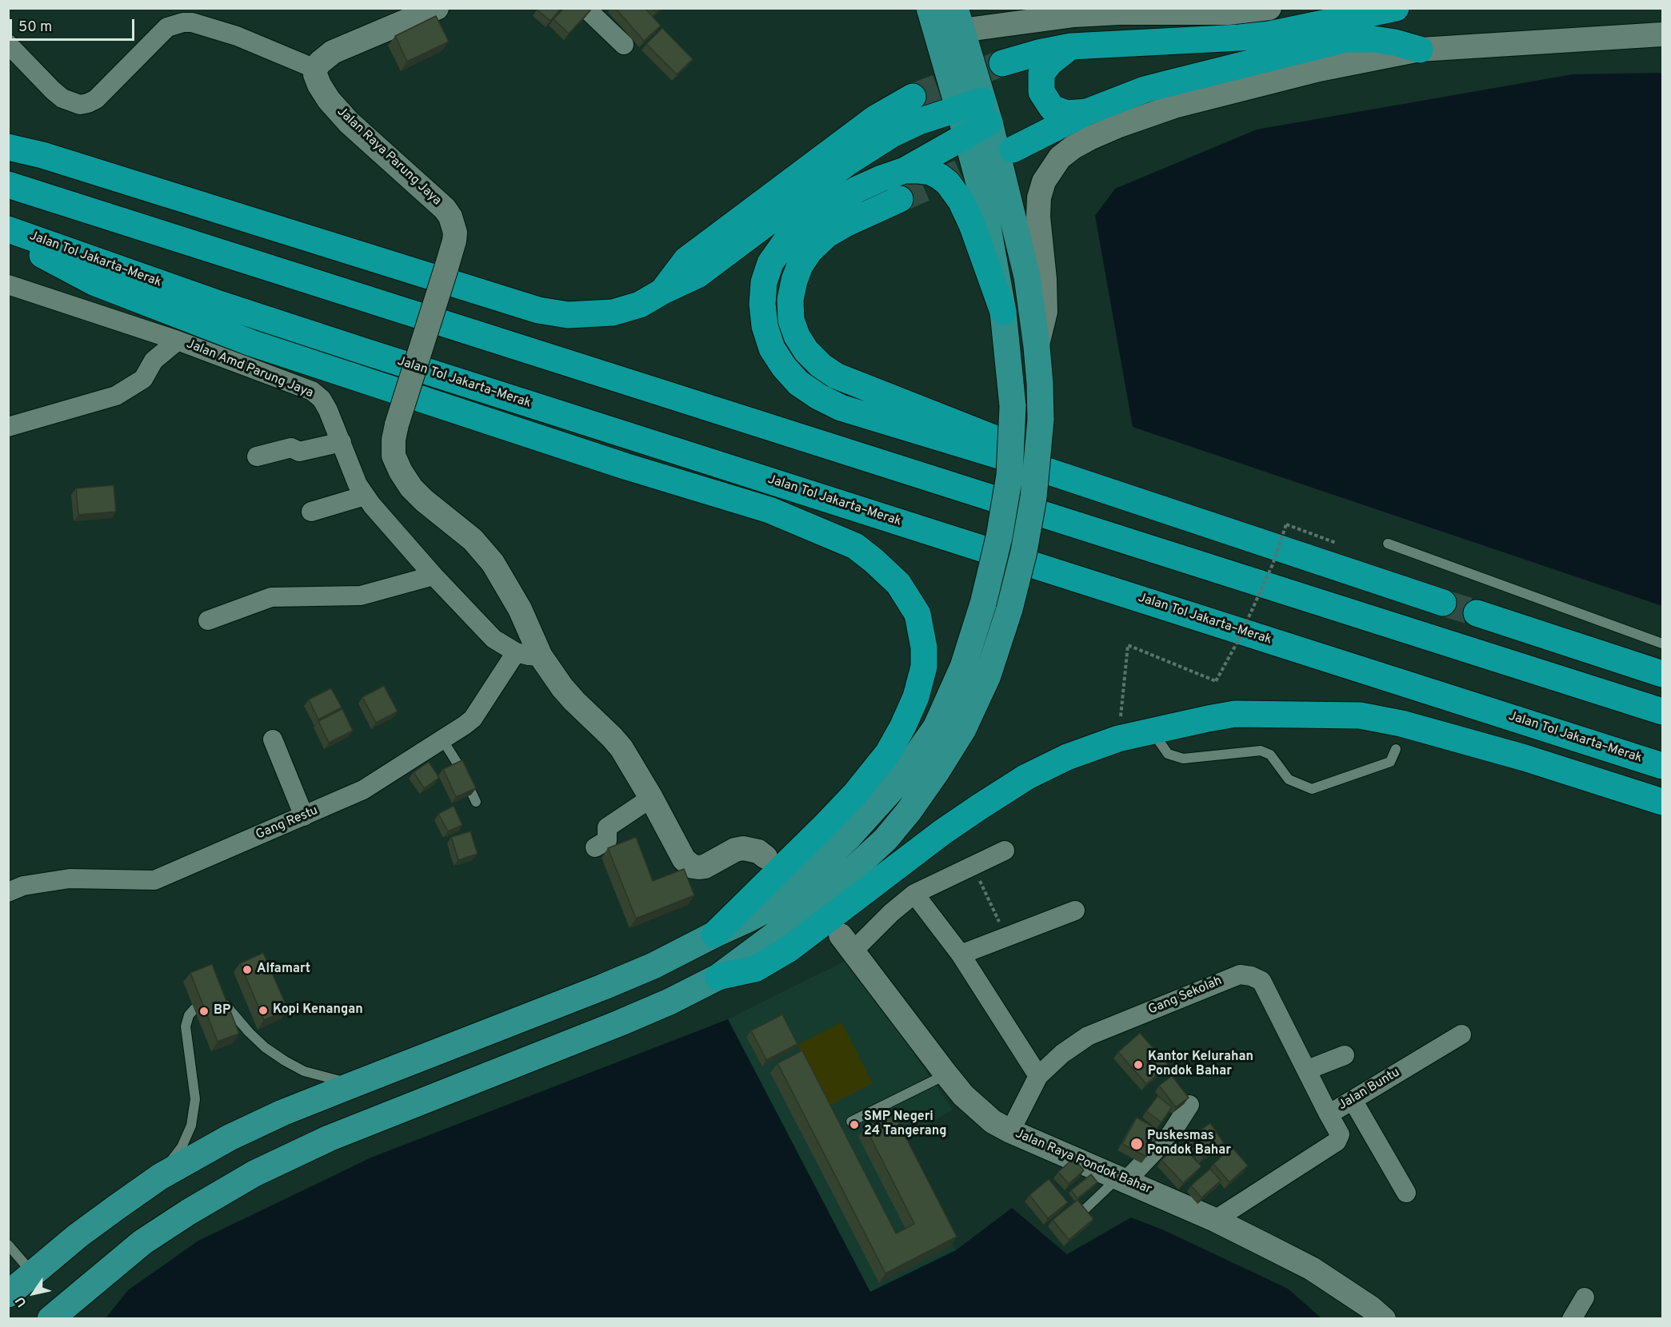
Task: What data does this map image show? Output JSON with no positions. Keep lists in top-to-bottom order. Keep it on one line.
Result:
{"streets":{"highway":["Jalan Tol Jakarta–Merak"],"street":["Jalan Raya Parung Jaya","Jalan Amd Parung Jaya","Gang Restu","Gang Sekolah","Jalan Buntu","Jalan Raya Pondok Bahar"]},"crossings":[["Jalan Raya Parung Jaya","Jalan Amd Parung Jaya"],["Jalan Amd Parung Jaya","Gang Restu"],["Gang Sekolah","Jalan Buntu"],["Gang Sekolah","Jalan Raya Pondok Bahar"],["Jalan Buntu","Jalan Raya Pondok Bahar"]],"places":["Alfamart","Kopi Kenangan","BP","Kantor Kelurahan Pondok Bahar","SMP Negeri 24 Tangerang","Puskesmas Pondok Bahar"],"scale_bar":"50 m","north":"bottom left"}
